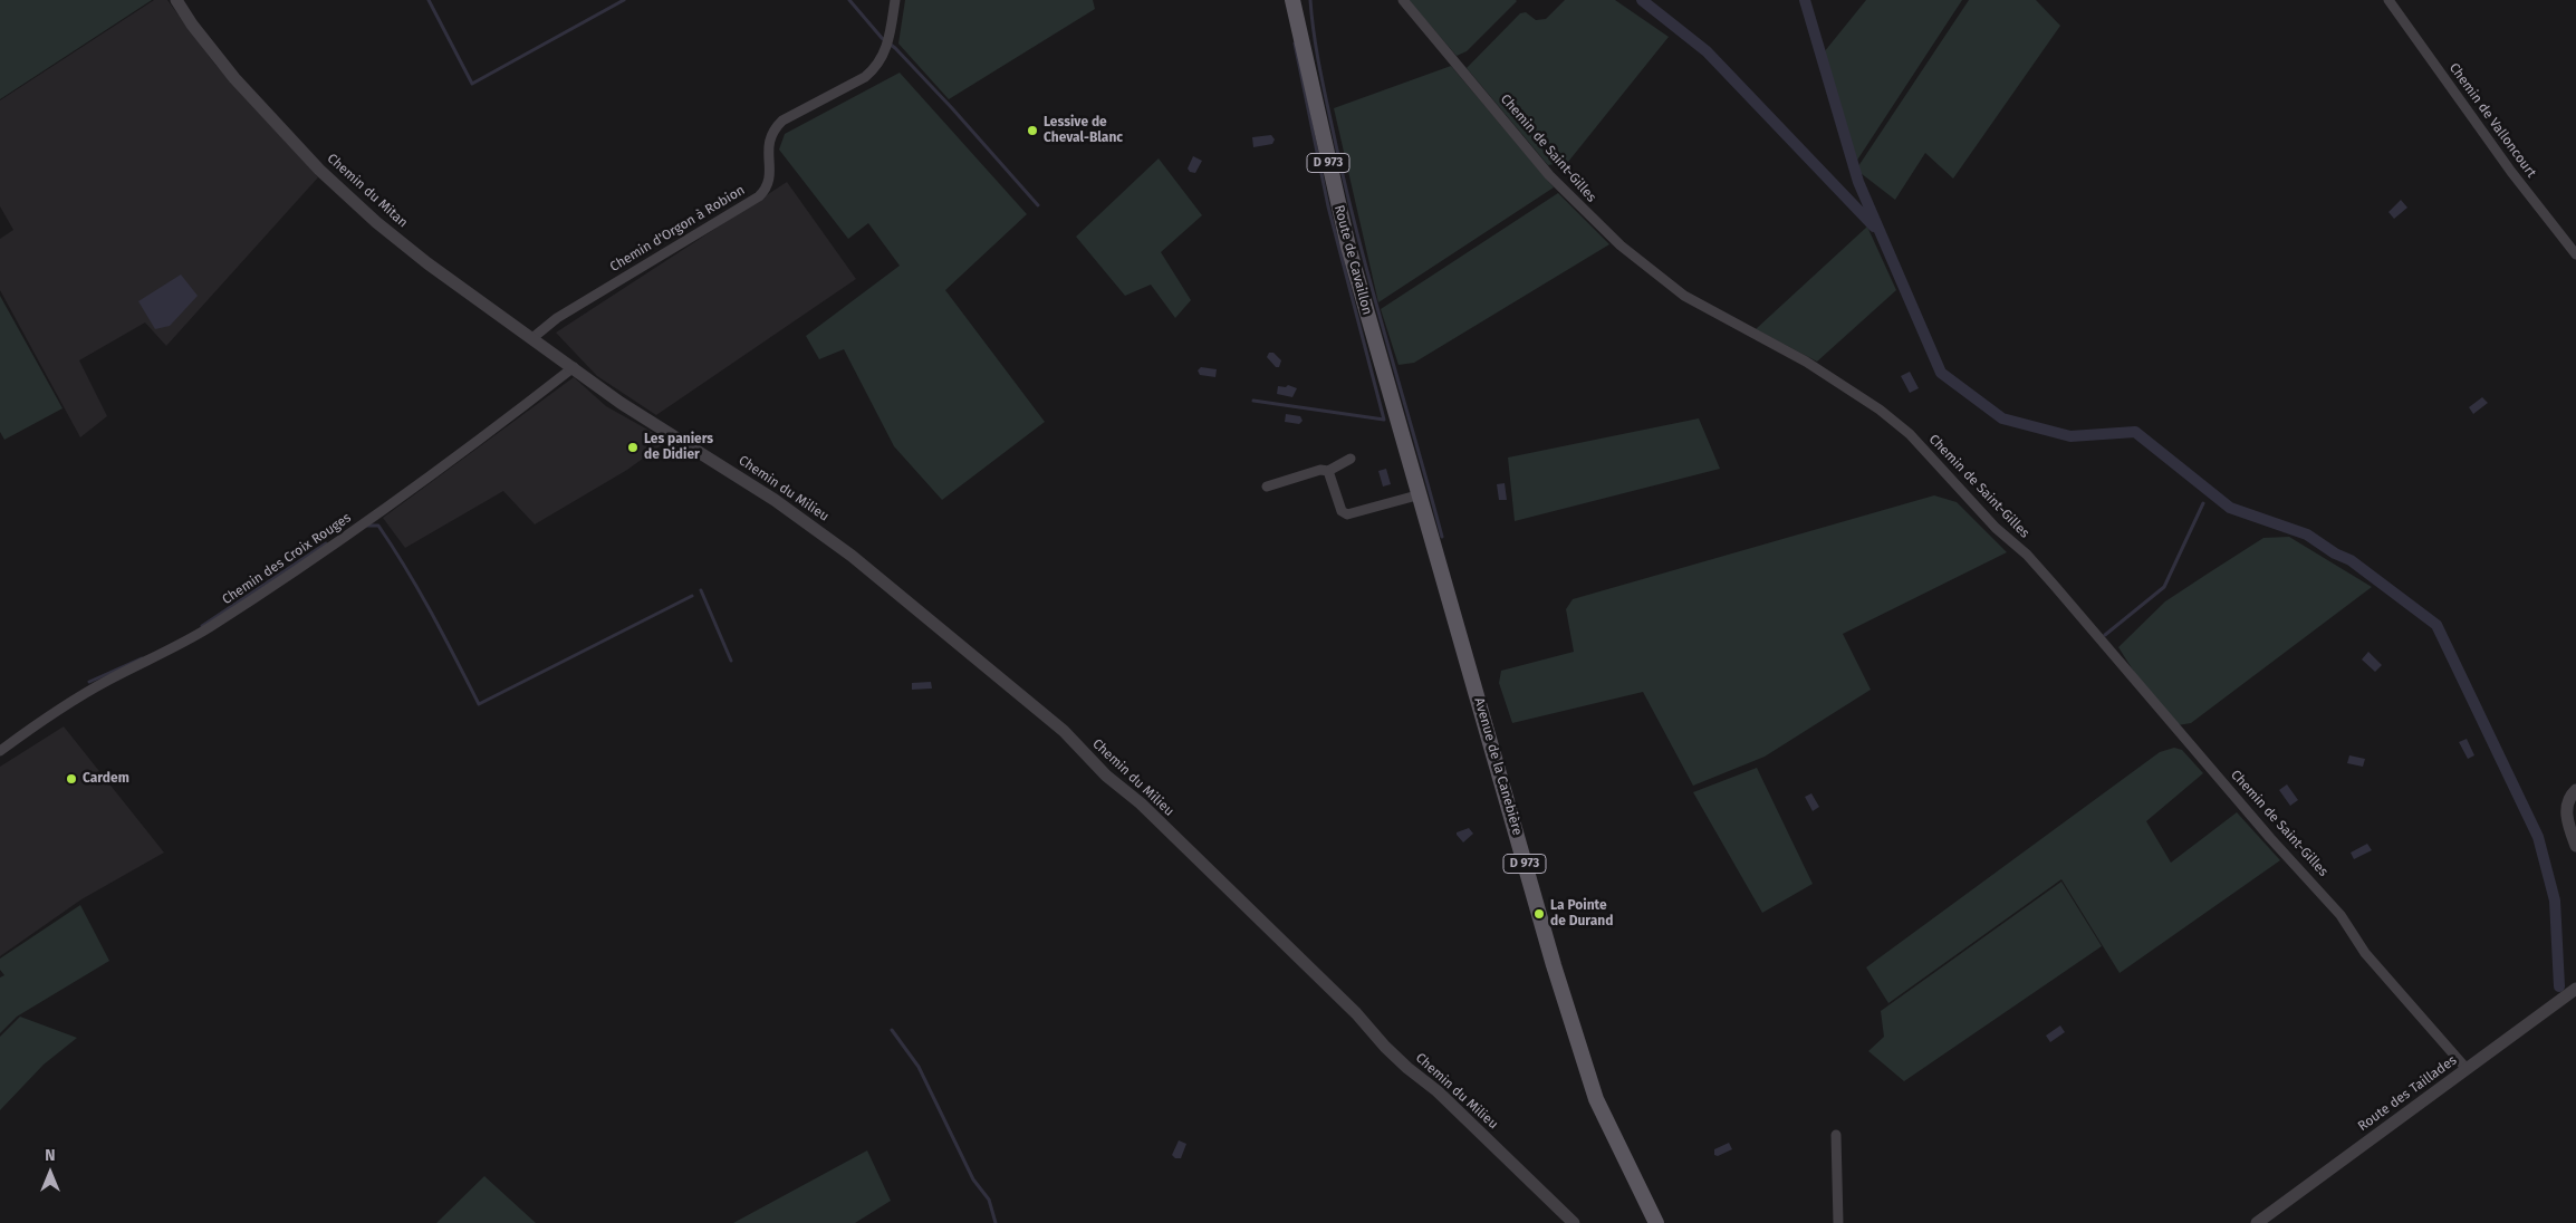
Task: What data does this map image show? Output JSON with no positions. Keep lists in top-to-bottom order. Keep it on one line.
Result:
{"streets":{"main road":["D 973","Route de Cavaillon","Avenue de la Canebière"],"street":["Chemin de Valloncourt","Chemin de Saint-Gilles","Chemin du Mitan","Chemin d'Orgon à Robion","Chemin du Milieu","Chemin des Croix Rouges","Route des Taillades"]},"crossings":[["Chemin de Saint-Gilles","Route des Taillades"],["Chemin du Mitan","Chemin d'Orgon à Robion"],["Chemin du Mitan","Chemin du Milieu"],["Chemin du Mitan","Chemin des Croix Rouges"],["Route de Cavaillon","Avenue de la Canebière"],["Chemin du Milieu","Chemin des Croix Rouges"]],"places":["Lessive de Cheval-Blanc","Les paniers de Didier","Cardem","La Pointe de Durand"],"north":"top"}
